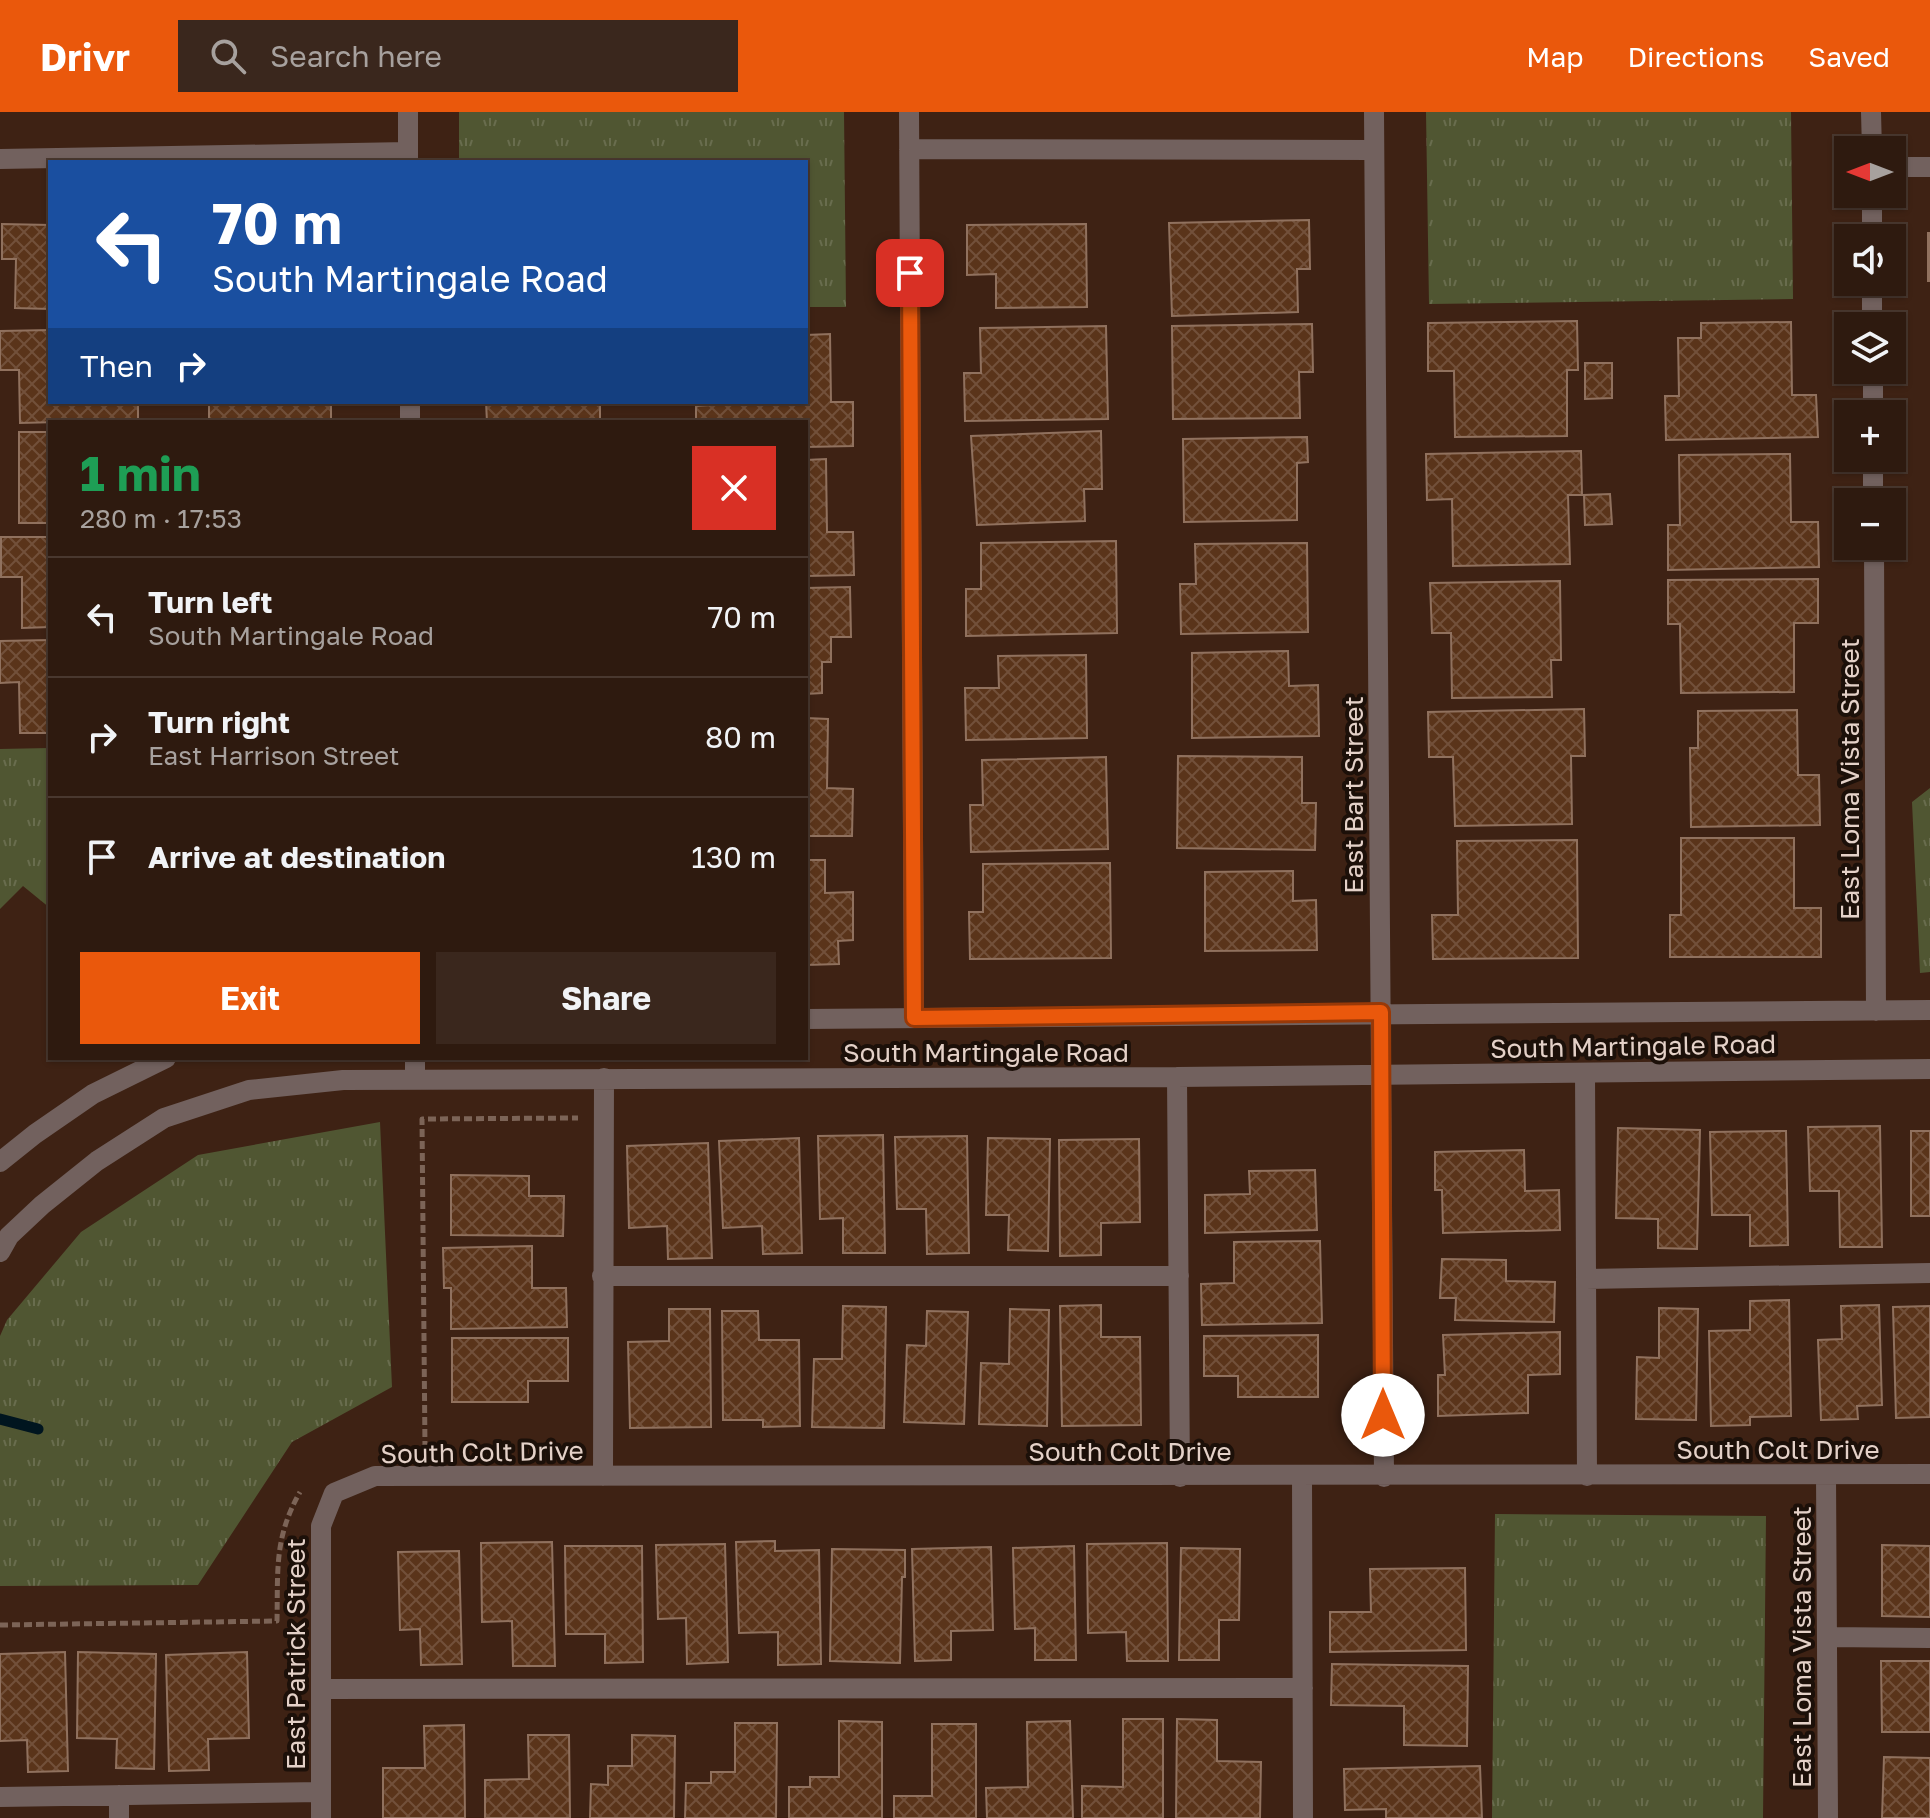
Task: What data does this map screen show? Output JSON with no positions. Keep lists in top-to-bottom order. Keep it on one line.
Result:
{"streets":{"street":["East Loma Vista Street","East Bart Street","South Martingale Road","South Colt Drive","East Patrick Street"]},"crossings":[["East Loma Vista Street","South Martingale Road"],["East Loma Vista Street","South Colt Drive"],["East Bart Street","South Martingale Road"],["East Bart Street","South Colt Drive"],["South Colt Drive","East Patrick Street"]],"north":"left","page":{"header":"Drivr","search":"Search here","nav":["Map","Directions","Saved"],"map_buttons":["+","−"],"turn":["70 m","South Martingale Road"],"then":"Then","heading":["1 min","280 m · 17:53"],"list":[{"name":"Turn left","note":"South Martingale Road","value":"70 m"},{"name":"Turn right","note":"East Harrison Street","value":"80 m"},{"name":"Arrive at destination","value":"130 m"}],"buttons":["Exit","Share"]}}
